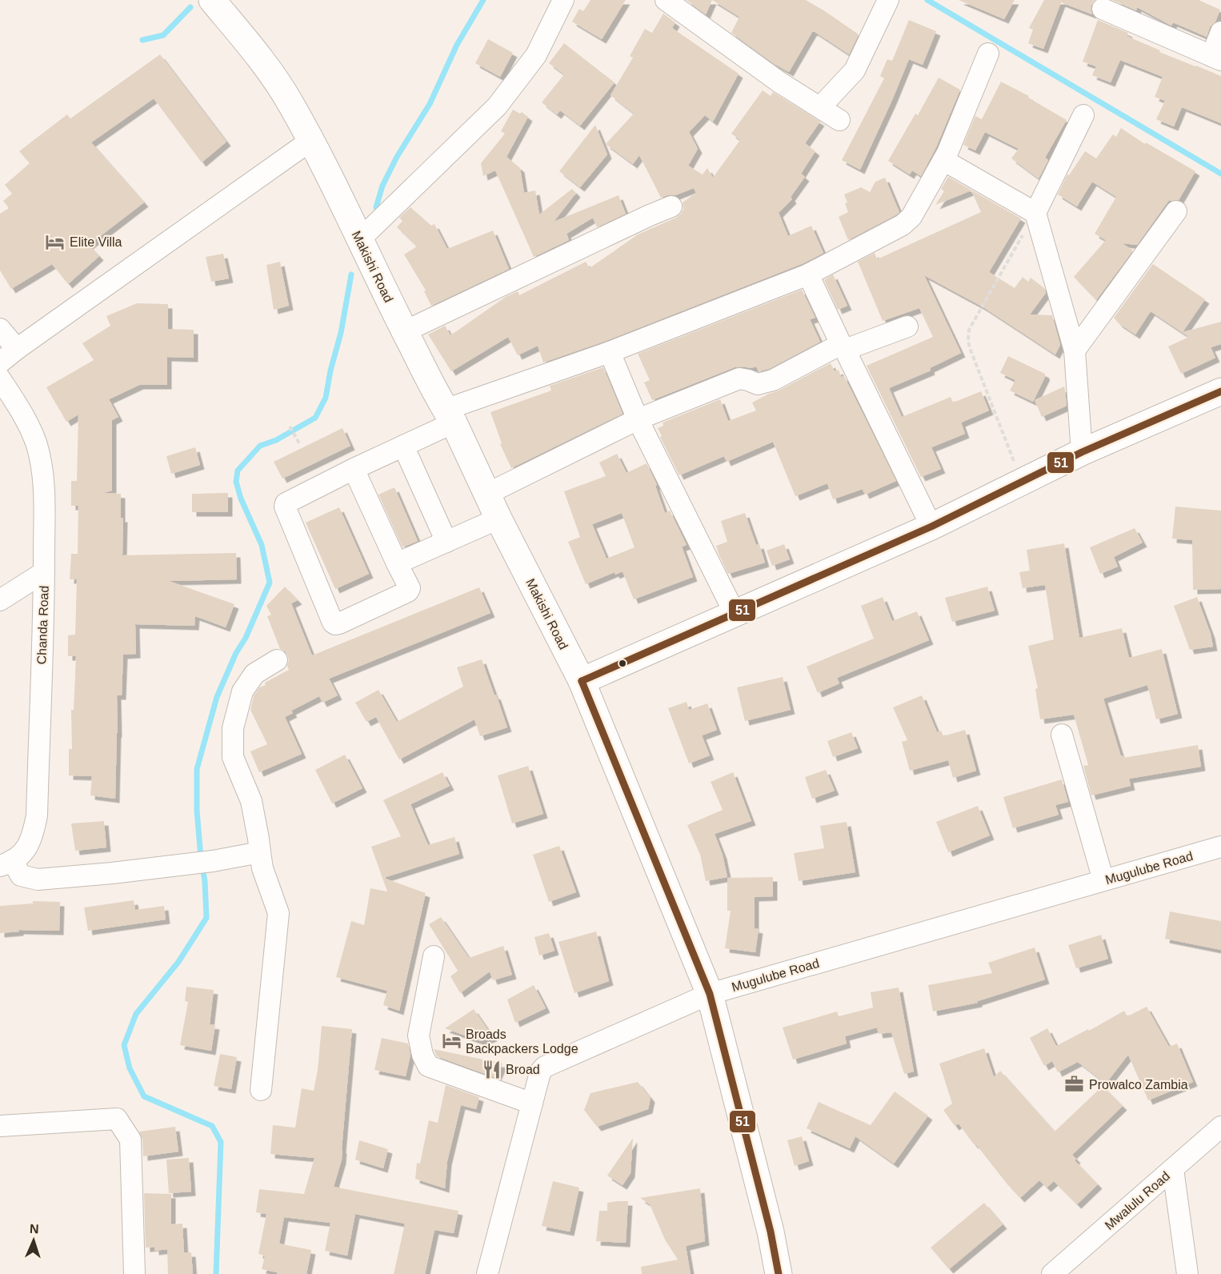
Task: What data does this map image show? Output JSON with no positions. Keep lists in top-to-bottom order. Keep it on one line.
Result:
{"streets":{"main road":["Makishi Road"],"street":["Chanda Road","Mugulube Road","Mwalulu Road"]},"crossings":[["Makishi Road","Mugulube Road"]],"places":{"hotel":["Elite Villa","Broads Backpackers Lodge"],"restaurant":["Broad"],"office":["Prowalco Zambia"]},"lines":["transit line 51"],"north":"top"}
